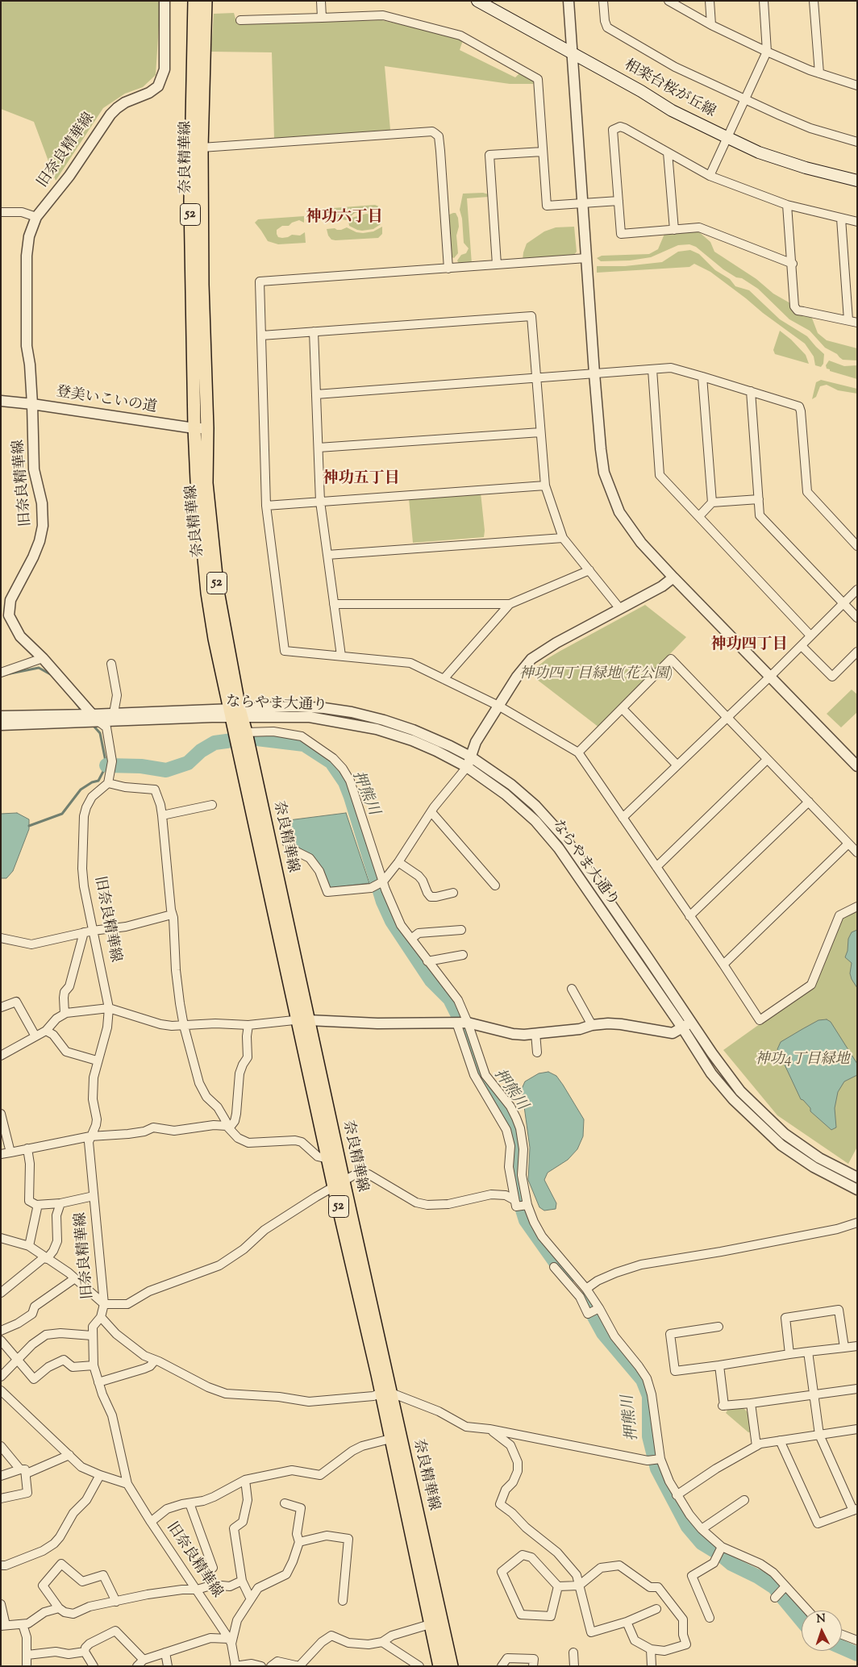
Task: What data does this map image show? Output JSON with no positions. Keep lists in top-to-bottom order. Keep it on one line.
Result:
{"streets":{"main road":["相楽台桜が丘線","奈良精華線","52"],"street":["旧奈良精華線","登美いこいの道","ならやま大通り"]},"crossings":[["旧奈良精華線","登美いこいの道"],["旧奈良精華線","ならやま大通り"],["奈良精華線","登美いこいの道"],["奈良精華線","ならやま大通り"]],"districts":["神功六丁目","神功五丁目","神功四丁目"],"water":["押熊川"],"parks":["神功四丁目緑地(花公園)","神功4丁目緑地"],"north":"top"}
